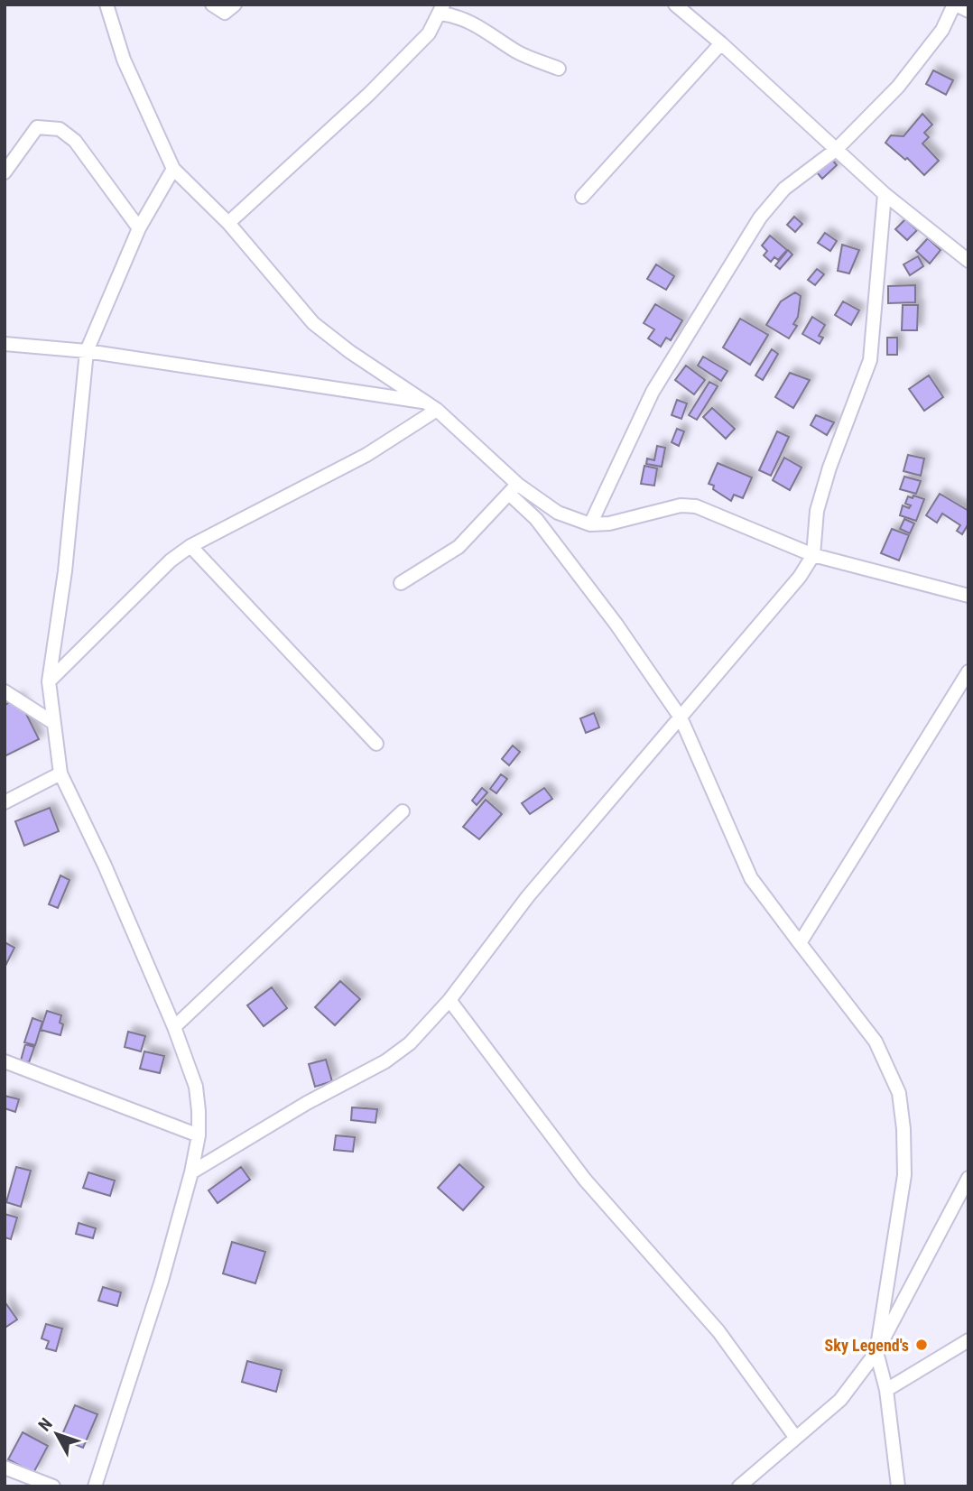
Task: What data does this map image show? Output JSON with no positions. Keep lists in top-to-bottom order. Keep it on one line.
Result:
{"places":["Sky Legend's"],"north":"top left"}
